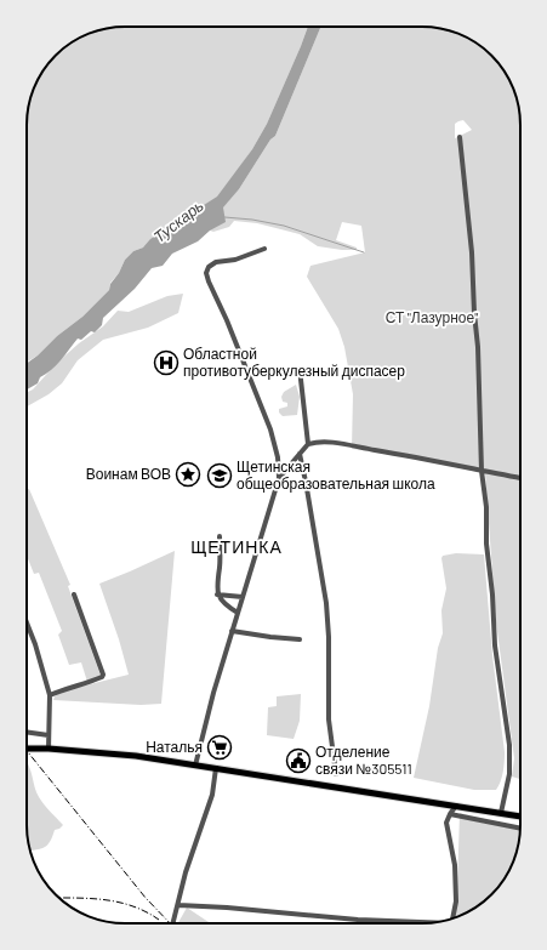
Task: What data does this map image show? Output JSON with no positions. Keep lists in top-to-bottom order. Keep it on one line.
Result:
{"districts":["ЩЕТИНКА"],"water":["Тускарь"],"parks":["СТ \"Лазурное\""],"places":{"hospital":["Областной противотуберкулезный диспасер"],"place":["Воинам ВОВ"],"school or university":["Щетинская общеобразовательная школа"],"supermarket":["Наталья"],"public building":["Отделение связи №305511"]}}
